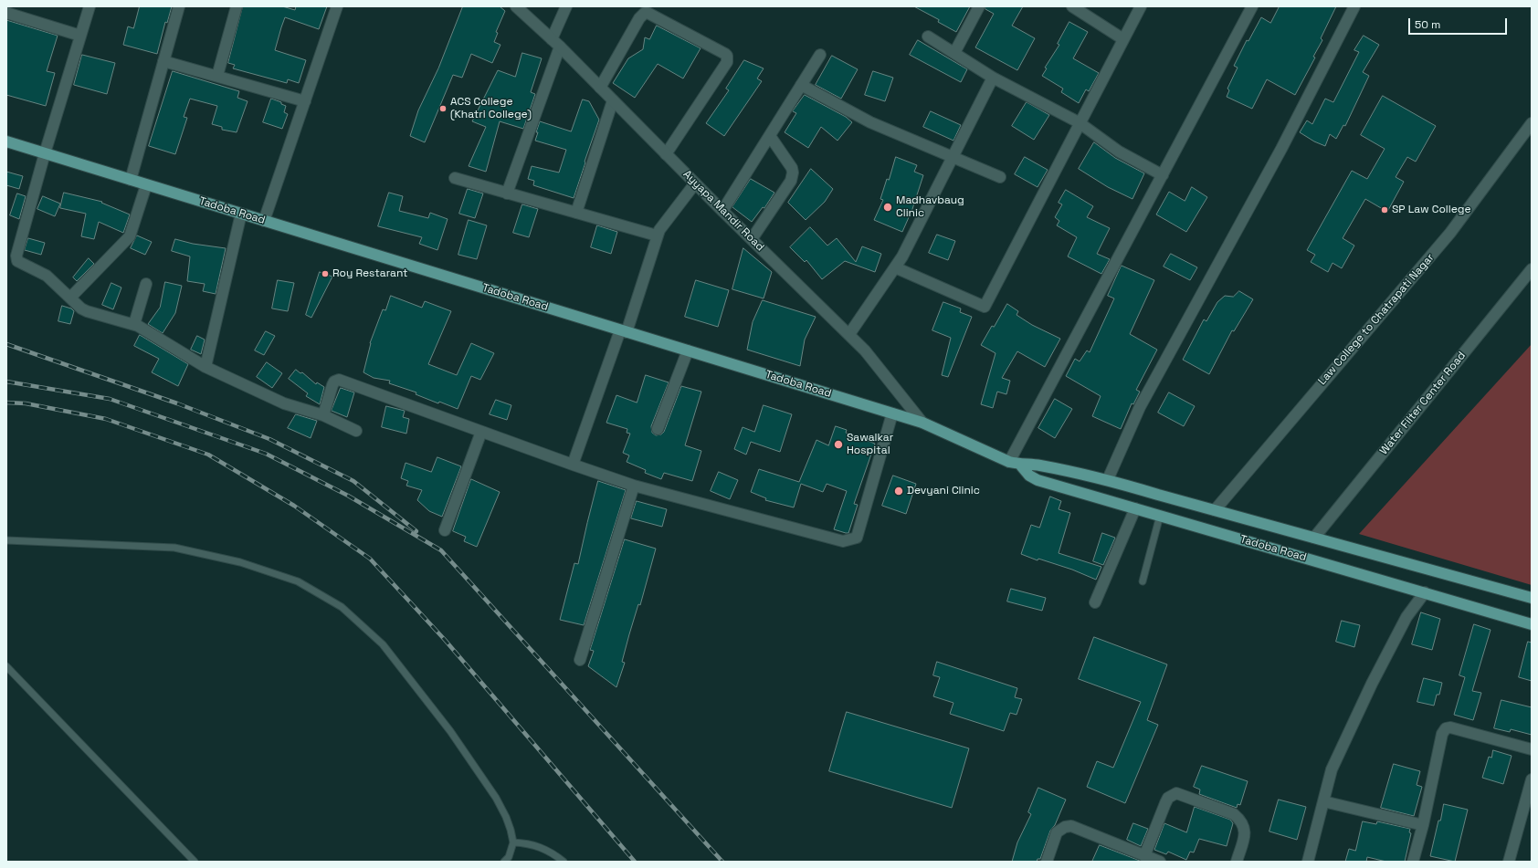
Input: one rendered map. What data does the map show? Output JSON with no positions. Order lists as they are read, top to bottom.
{
  "streets": {
    "main road": ["Tadoba Road"],
    "street": ["Ayyapa Mandir Road", "Law College to Chatrapati Nagar", "Water Filter Center Road"]
  },
  "crossings": [
    ["Tadoba Road", "Ayyapa Mandir Road"],
    ["Tadoba Road", "Law College to Chatrapati Nagar"],
    ["Tadoba Road", "Water Filter Center Road"]
  ],
  "places": [
    "ACS College (Khatri College)",
    "Madhavbaug Clinic",
    "SP Law College",
    "Roy Restarant",
    "Sawalkar Hospital",
    "Devyani Clinic"
  ],
  "scale_bar": "50 m"
}
